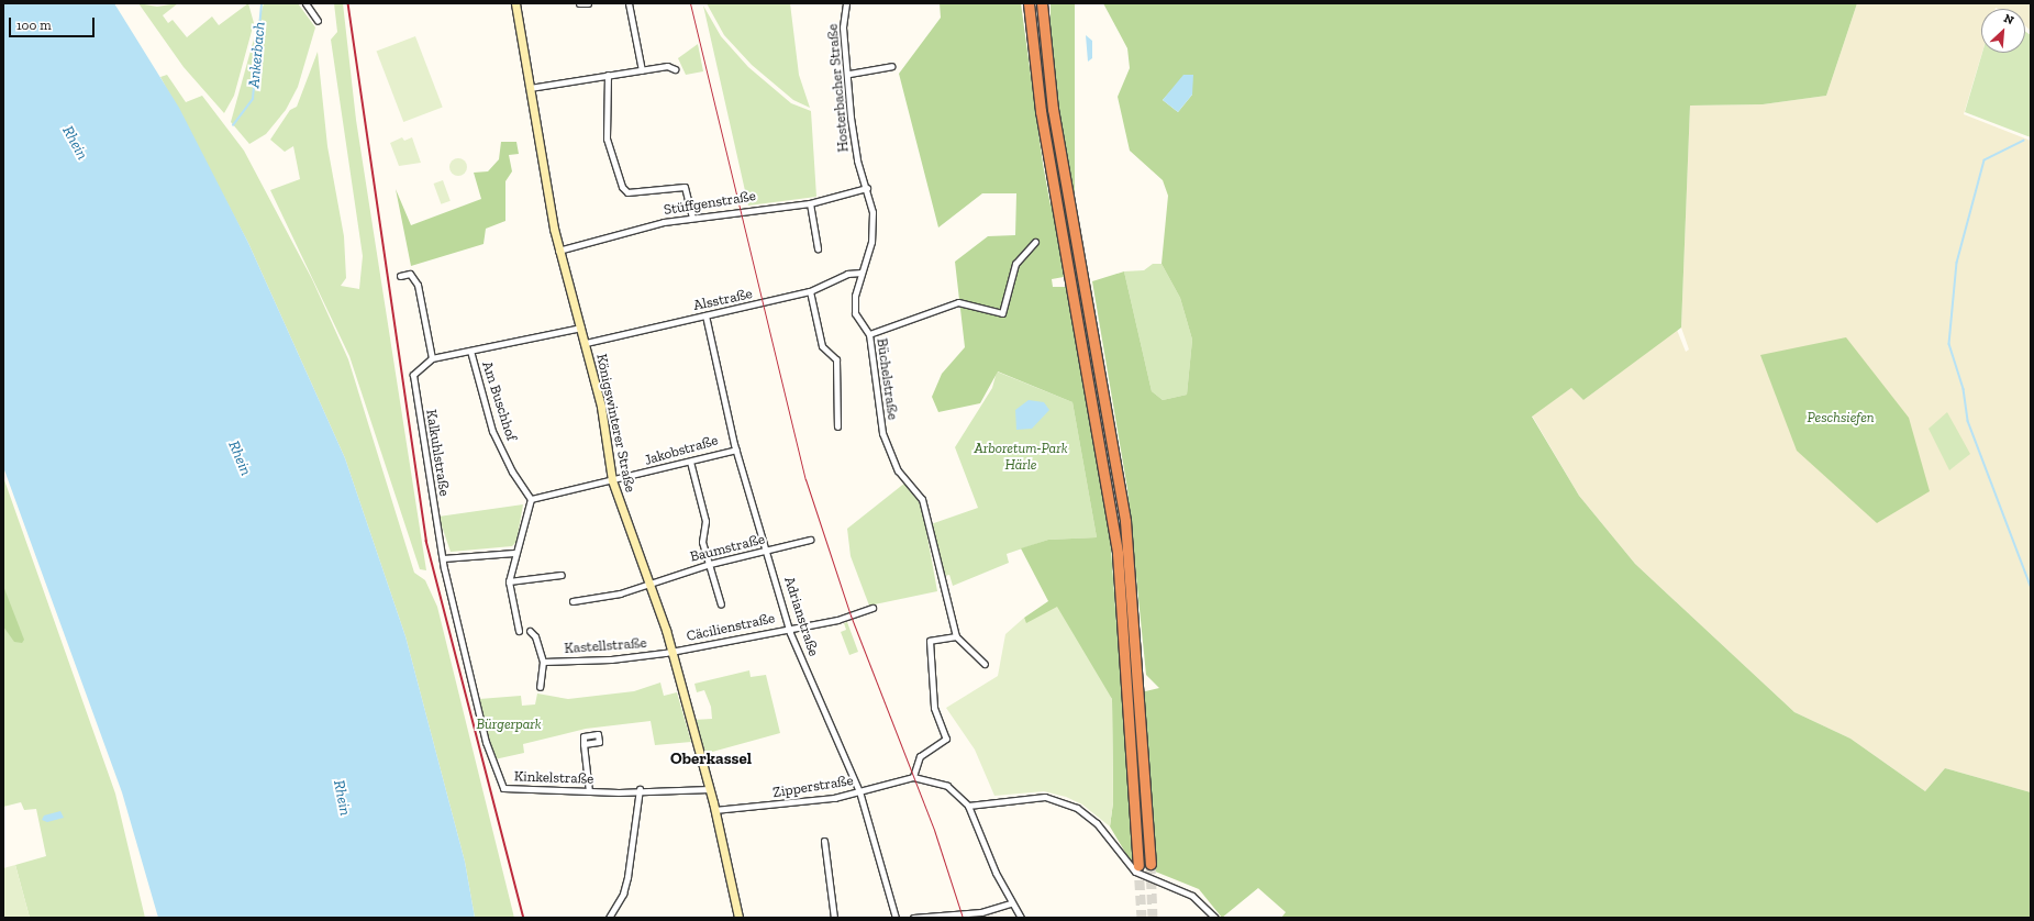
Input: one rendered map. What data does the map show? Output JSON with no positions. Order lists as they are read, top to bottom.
{
  "streets": {
    "main road": ["Königswinterer Straße"],
    "street": [
      "Hosterbacher Straße",
      "Stüffgenstraße",
      "Alsstraße",
      "Büchelstraße",
      "Am Buschhof",
      "Jakobstraße",
      "Kalkuhlstraße",
      "Baumstraße",
      "Adrianstraße",
      "Cäcilienstraße",
      "Kastellstraße",
      "Kinkelstraße",
      "Zipperstraße"
    ]
  },
  "crossings": [
    ["Hosterbacher Straße", "Stüffgenstraße"],
    ["Hosterbacher Straße", "Alsstraße"],
    ["Hosterbacher Straße", "Büchelstraße"],
    ["Stüffgenstraße", "Königswinterer Straße"],
    ["Alsstraße", "Büchelstraße"],
    ["Alsstraße", "Königswinterer Straße"],
    ["Alsstraße", "Adrianstraße"],
    ["Am Buschhof", "Jakobstraße"],
    ["Am Buschhof", "Kalkuhlstraße"],
    ["Königswinterer Straße", "Jakobstraße"],
    ["Königswinterer Straße", "Kalkuhlstraße"],
    ["Königswinterer Straße", "Baumstraße"],
    ["Königswinterer Straße", "Cäcilienstraße"],
    ["Königswinterer Straße", "Kastellstraße"],
    ["Königswinterer Straße", "Kinkelstraße"],
    ["Königswinterer Straße", "Zipperstraße"],
    ["Jakobstraße", "Adrianstraße"],
    ["Kalkuhlstraße", "Kinkelstraße"],
    ["Baumstraße", "Adrianstraße"],
    ["Adrianstraße", "Cäcilienstraße"],
    ["Adrianstraße", "Zipperstraße"],
    ["Cäcilienstraße", "Kastellstraße"]
  ],
  "districts": ["Oberkassel"],
  "water": ["Ankerbach", "Rhein"],
  "parks": ["Peschsiefen", "Arboretum-Park Härle", "Bürgerpark"],
  "scale_bar": "100 m",
  "north": "top right"
}
